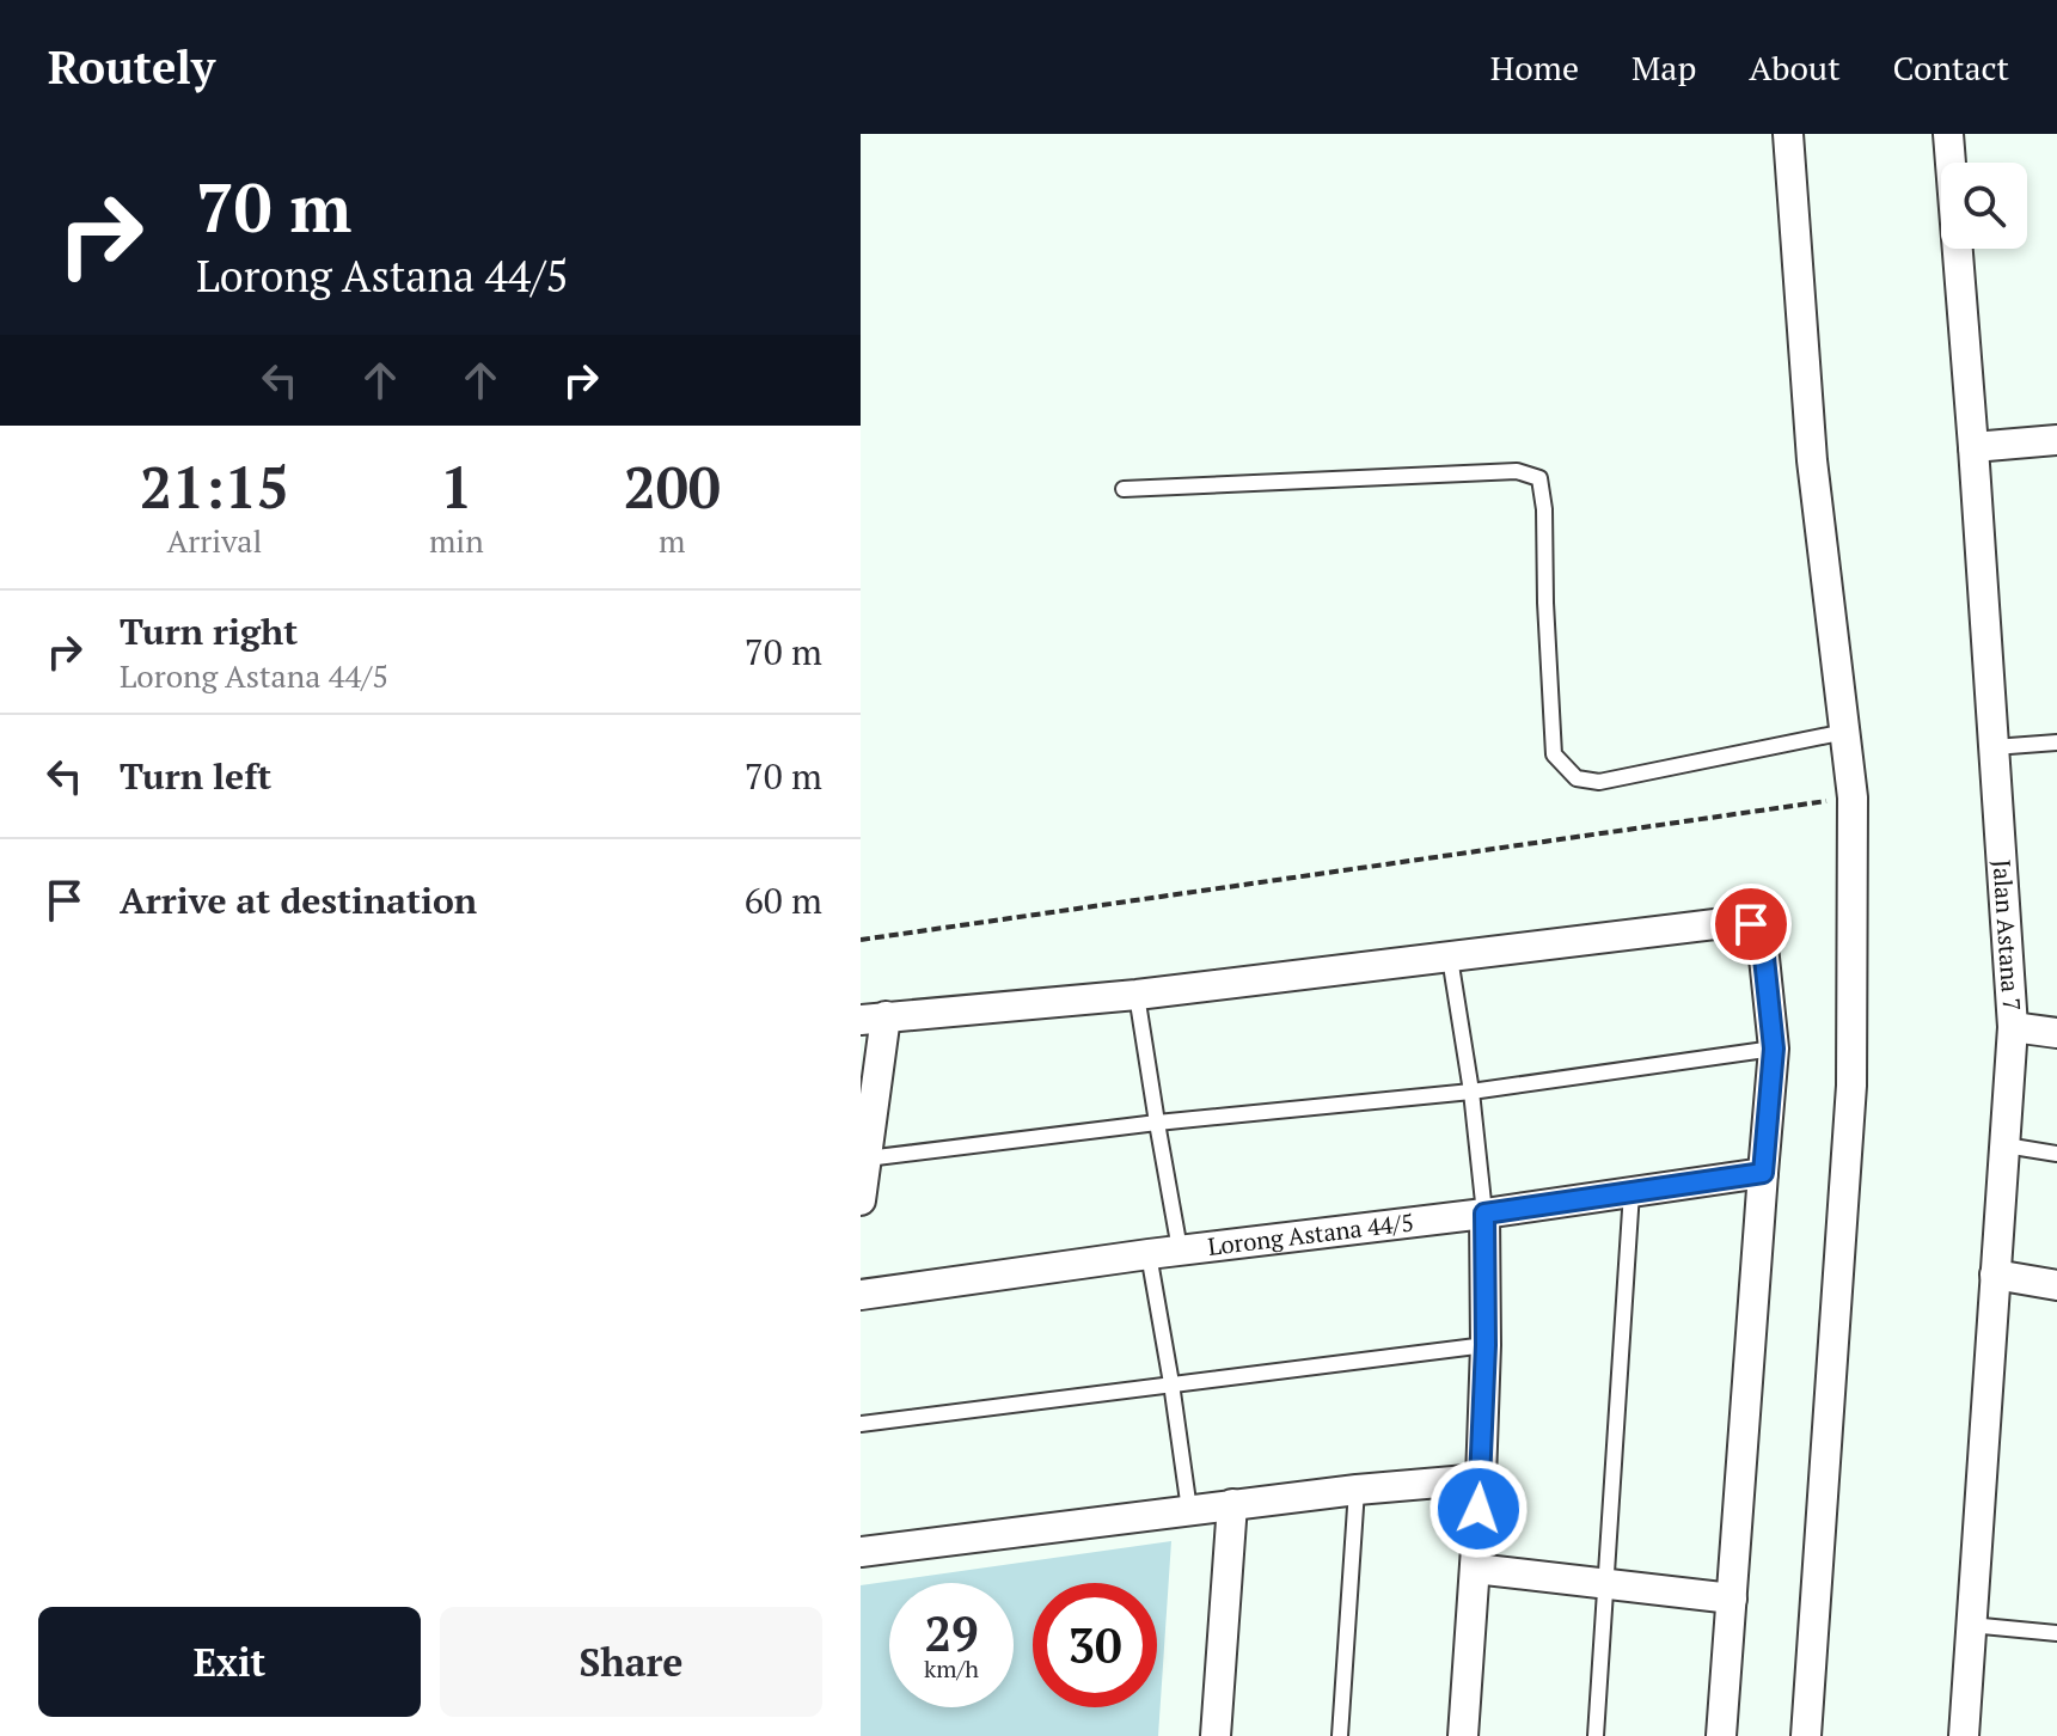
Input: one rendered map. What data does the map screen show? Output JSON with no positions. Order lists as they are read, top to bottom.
{
  "streets": {
    "street": ["Jalan Astana 7", "Lorong Astana 44/5"]
  },
  "page": {
    "header": "Routely",
    "nav": [
      "Home",
      "Map",
      "About",
      "Contact"
    ],
    "turn": ["70 m", "Lorong Astana 44/5"],
    "eta": [
      "21:15",
      "Arrival",
      "1",
      "min",
      "200",
      "m"
    ],
    "list": [
      {
        "name": "Turn right",
        "note": "Lorong Astana 44/5",
        "value": "70 m"
      },
      {
        "name": "Turn left",
        "value": "70 m"
      },
      {
        "name": "Arrive at destination",
        "value": "60 m"
      }
    ],
    "speed": "29 km/h",
    "limit": "30",
    "buttons": ["Exit", "Share"]
  }
}
